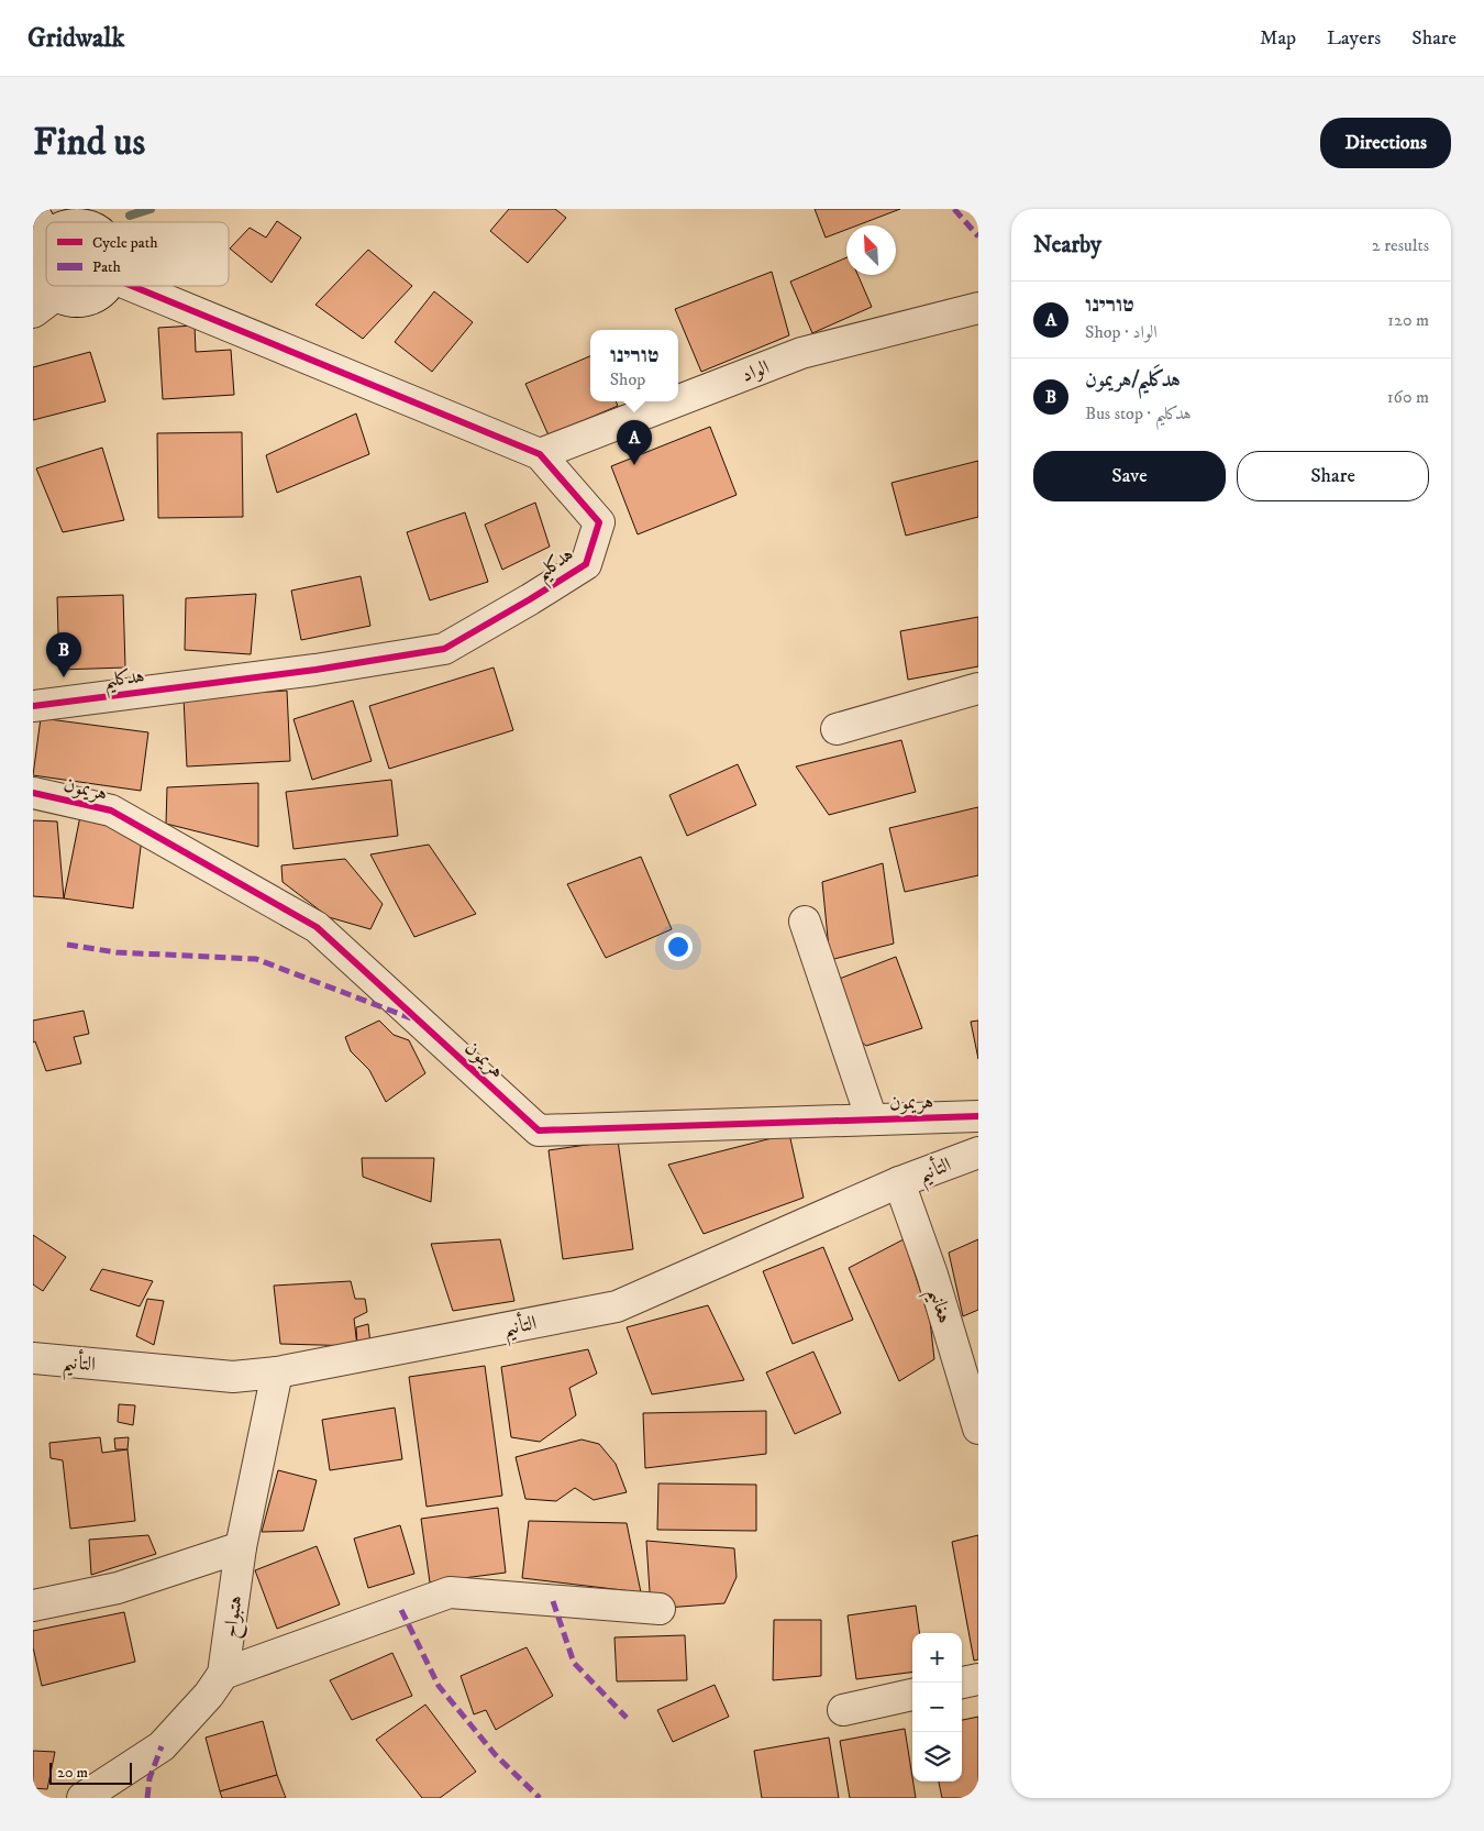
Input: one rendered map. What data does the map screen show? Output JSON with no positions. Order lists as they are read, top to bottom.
{
  "streets": {
    "street": [
      "الواد",
      "هدكليم",
      "هريمون",
      "التأنيم",
      "هغانيم",
      "هتبواح"
    ]
  },
  "crossings": [
    ["الواد", "هدكليم"],
    ["التأنيم", "هغانيم"],
    ["التأنيم", "هتبواح"]
  ],
  "legend": ["Cycle path", "Path"],
  "scale_bar": "20 m",
  "north": "top left",
  "page": {
    "header": "Gridwalk",
    "nav": ["Map", "Layers", "Share"],
    "buttons": [
      "Directions",
      ["Save", "Share"]
    ],
    "title": "Find us",
    "heading": ["Nearby", "2 results"],
    "list": [
      {
        "mark": "A",
        "name": "טורינו",
        "note": "Shop · الواد",
        "value": "120 m"
      },
      {
        "mark": "B",
        "name": "هدكَليم/هريمون",
        "note": "Bus stop · هدكليم",
        "value": "160 m"
      }
    ],
    "popup": ["טורינו", "Shop"],
    "pins": ["A", "B"],
    "map_buttons": ["+", "−"],
    "scale": "20 m"
  }
}
